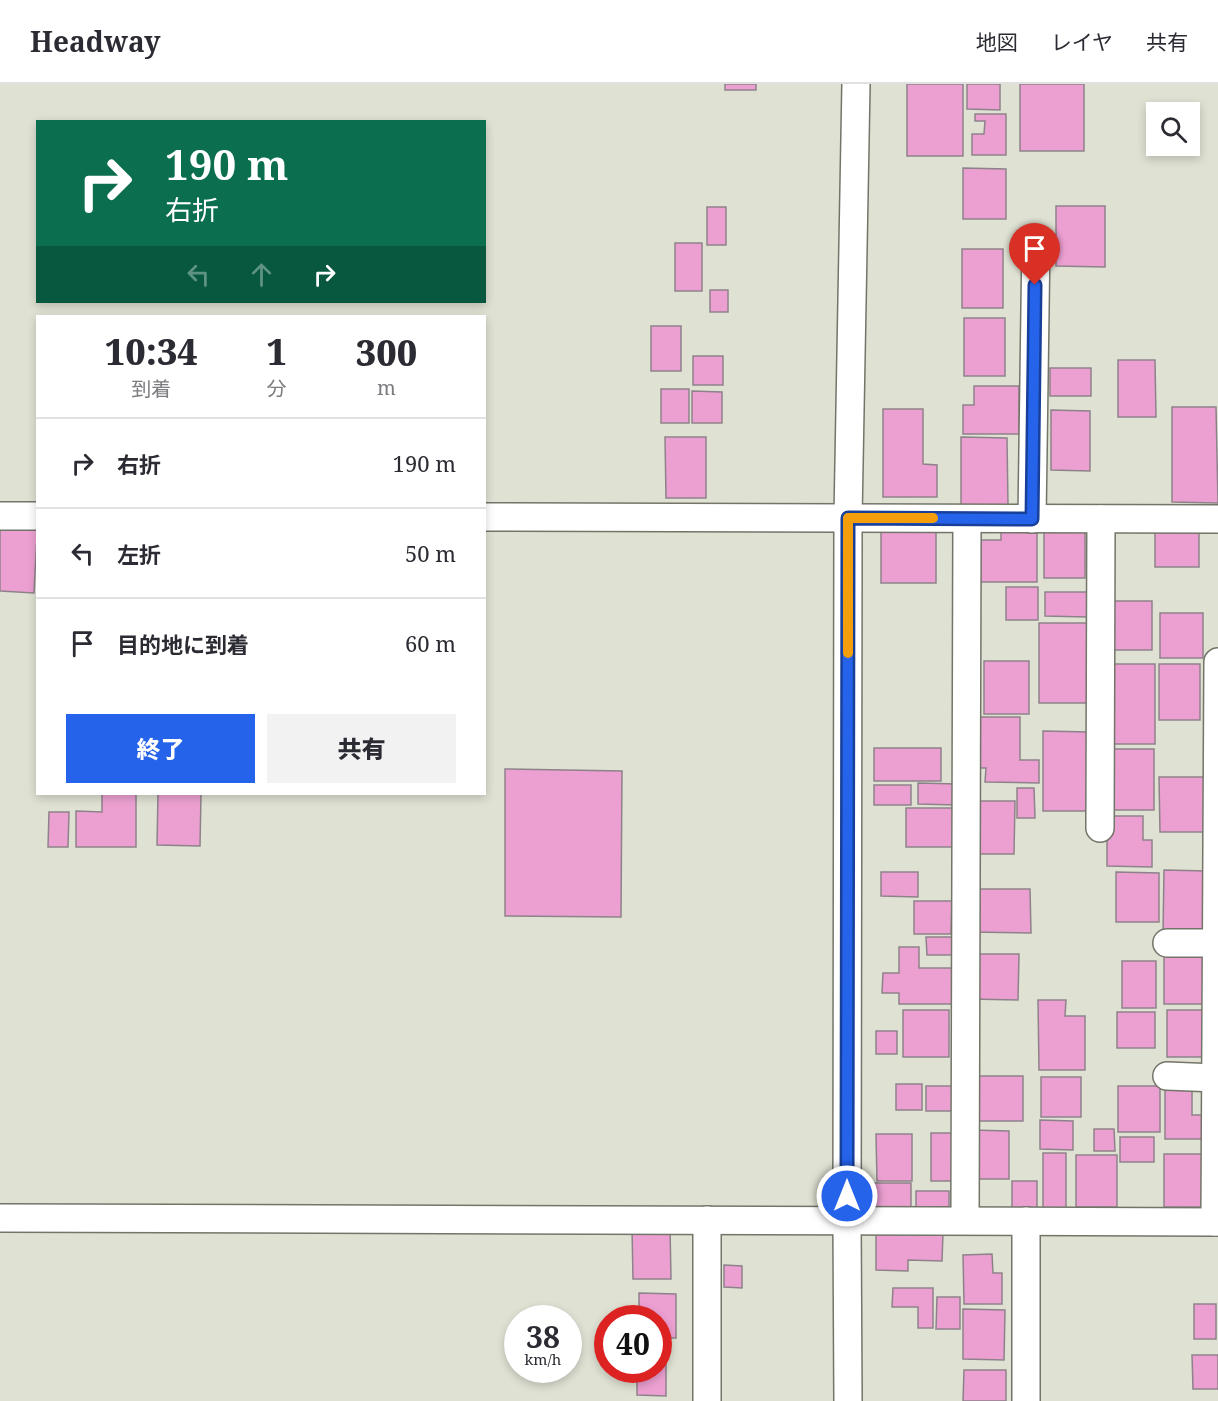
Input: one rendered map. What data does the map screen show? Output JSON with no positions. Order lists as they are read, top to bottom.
{
  "page": {
    "header": "Headway",
    "nav": ["地図", "レイヤ", "共有"],
    "turn": ["190 m", "右折"],
    "eta": [
      "10:34",
      "到着",
      "1",
      "分",
      "300",
      "m"
    ],
    "list": [
      {
        "name": "右折",
        "value": "190 m"
      },
      {
        "name": "左折",
        "value": "50 m"
      },
      {
        "name": "目的地に到着",
        "value": "60 m"
      }
    ],
    "buttons": ["終了", "共有"],
    "speed": "38 km/h",
    "limit": "40"
  }
}
